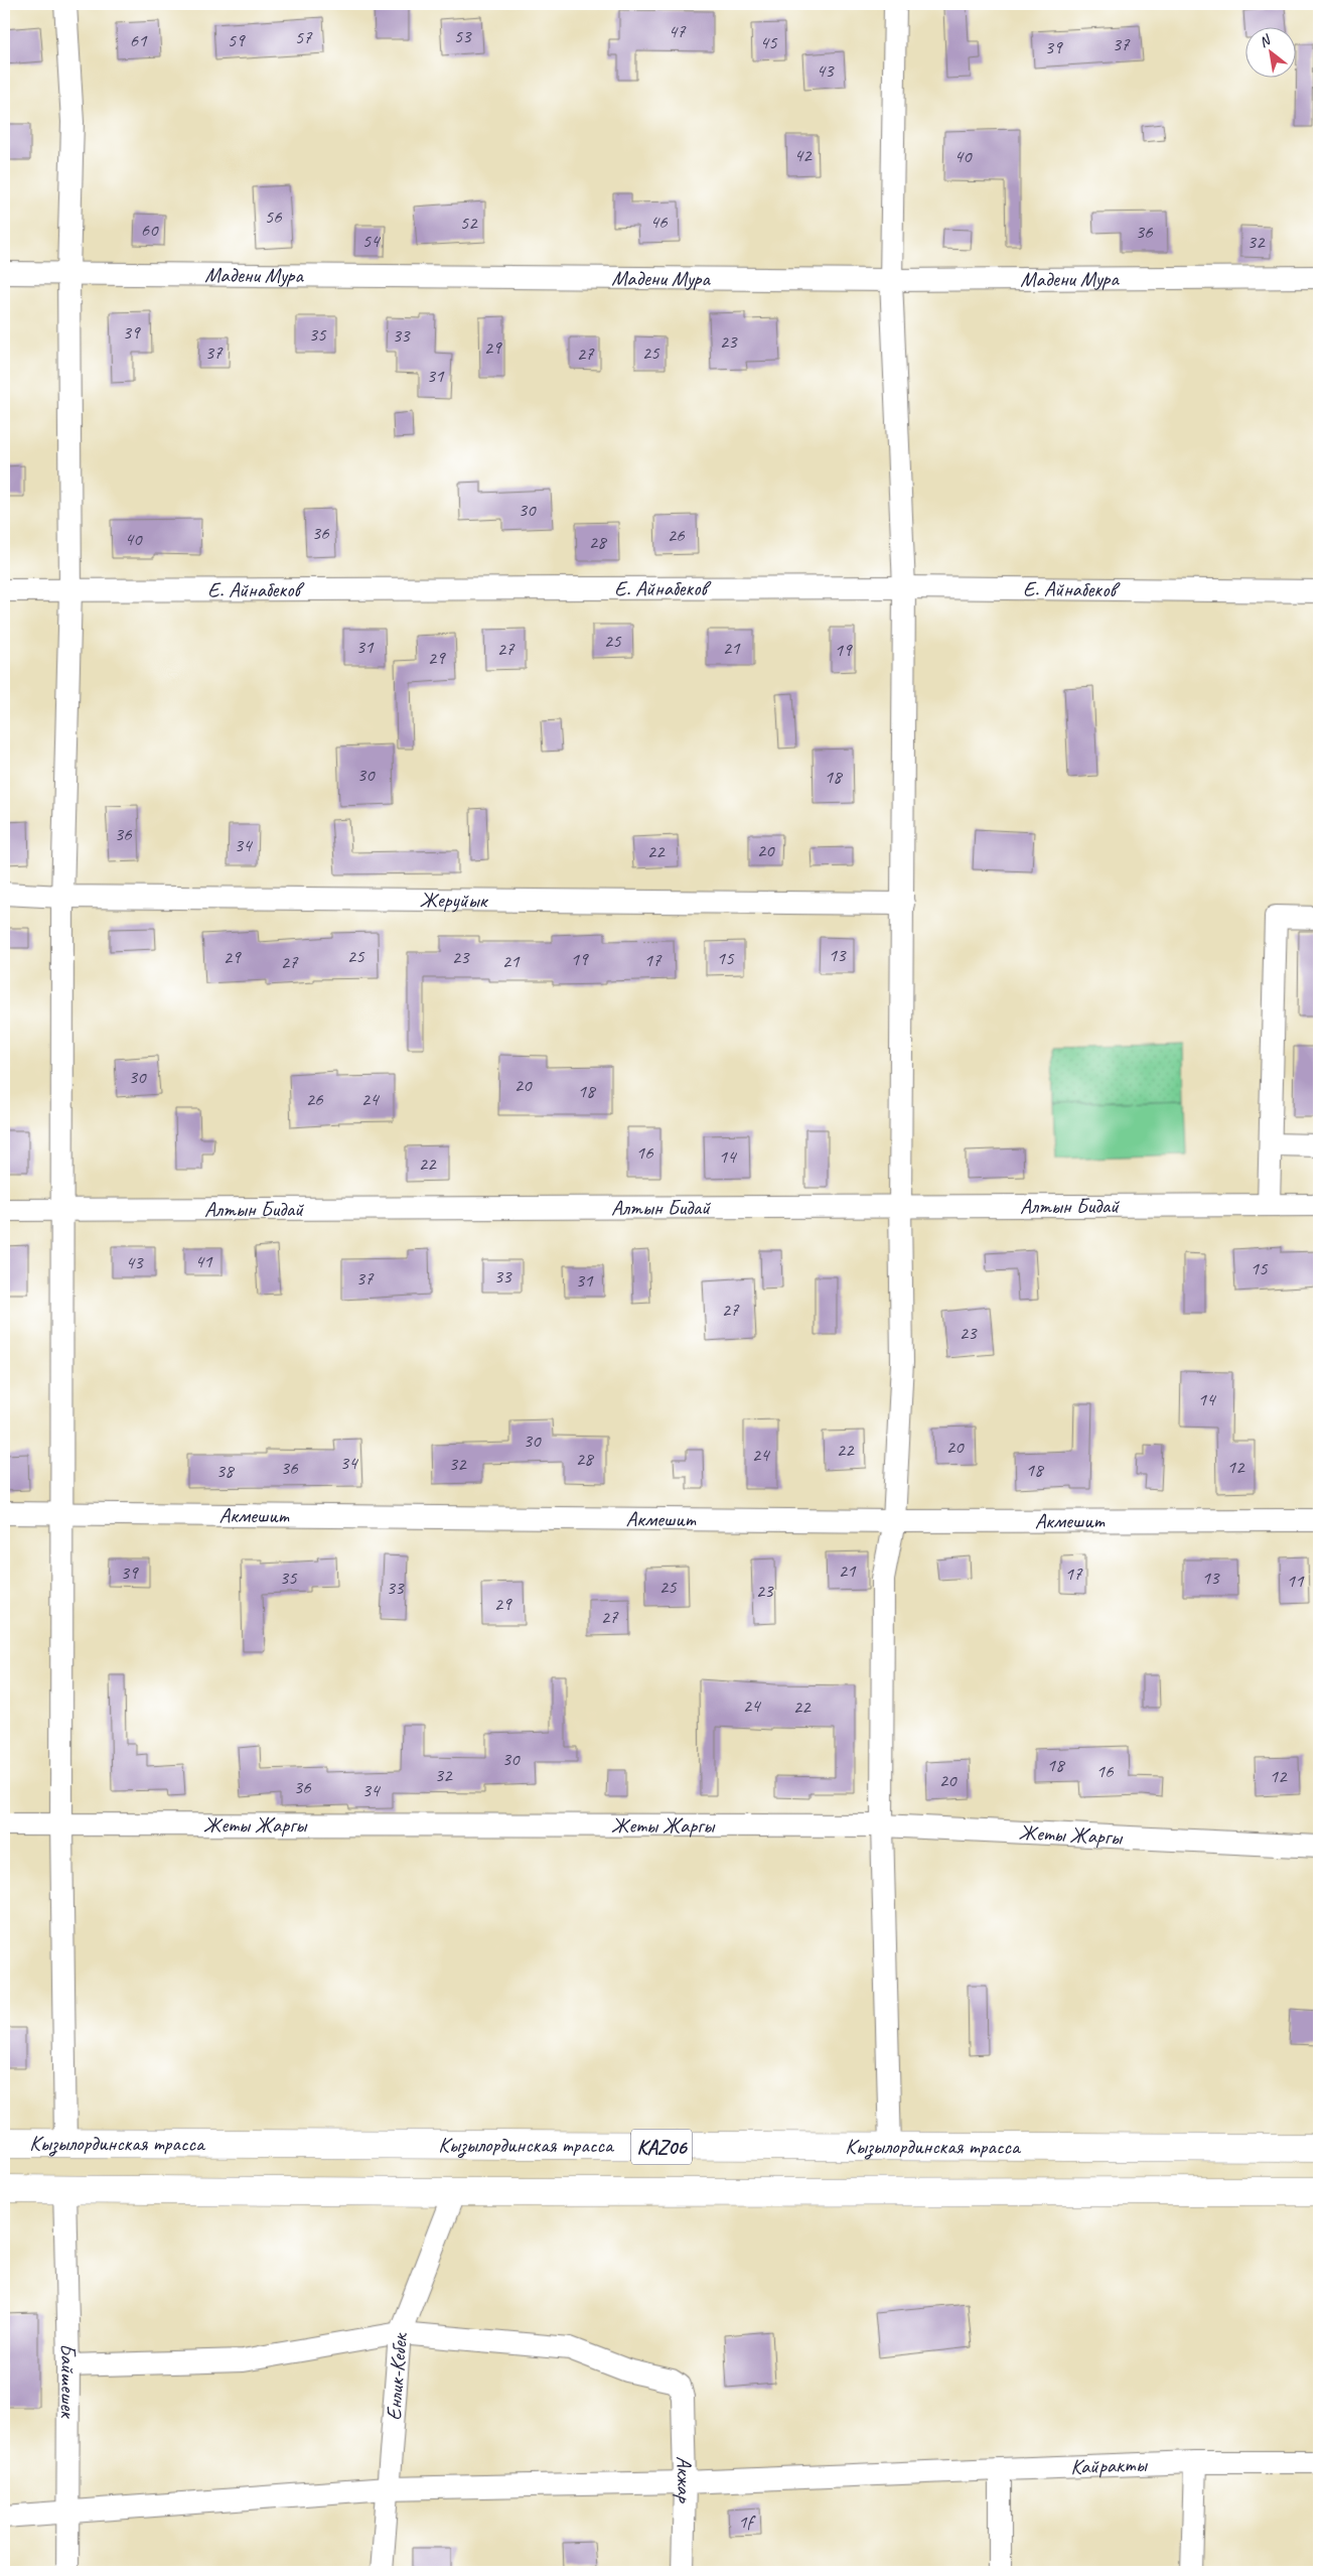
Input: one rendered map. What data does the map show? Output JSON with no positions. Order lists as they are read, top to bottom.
{
  "streets": {
    "highway": ["Кызылординская трасса", "KАZ06"],
    "street": [
      "Мадени Мура",
      "Е. Айнабеков",
      "Жеруйык",
      "Алтын Бидай",
      "Акмешит",
      "Жеты Жаргы",
      "Енлик-Кебек",
      "Байшешек",
      "Кайракты",
      "Акжар"
    ]
  },
  "crossings": [
    ["Кызылординская трасса", "Енлик-Кебек"],
    ["Кызылординская трасса", "Байшешек"],
    ["Енлик-Кебек", "Кайракты"],
    ["Енлик-Кебек", "Акжар"],
    ["Байшешек", "Кайракты"],
    ["Кайракты", "Акжар"]
  ],
  "house_numbers": [
    "47",
    "53",
    "57",
    "61",
    "59",
    "45",
    "37",
    "39",
    "43",
    "42",
    "40",
    "56",
    "46",
    "52",
    "60",
    "36",
    "54",
    "32",
    "39",
    "35",
    "33",
    "23",
    "29",
    "37",
    "25",
    "27",
    "31",
    "30",
    "36",
    "26",
    "40",
    "28",
    "25",
    "31",
    "21",
    "27",
    "19",
    "29",
    "30",
    "18",
    "36",
    "34",
    "20",
    "22",
    "13",
    "25",
    "29",
    "23",
    "15",
    "19",
    "17",
    "21",
    "27",
    "30",
    "20",
    "18",
    "26",
    "24",
    "16",
    "14",
    "22",
    "41",
    "43",
    "15",
    "33",
    "37",
    "31",
    "27",
    "23",
    "14",
    "30",
    "20",
    "22",
    "24",
    "28",
    "34",
    "32",
    "12",
    "36",
    "18",
    "38",
    "21",
    "39",
    "17",
    "35",
    "13",
    "11",
    "25",
    "33",
    "23",
    "29",
    "27",
    "24",
    "22",
    "30",
    "18",
    "16",
    "32",
    "12",
    "20",
    "36",
    "34",
    "1f"
  ],
  "north": "top left"
}
